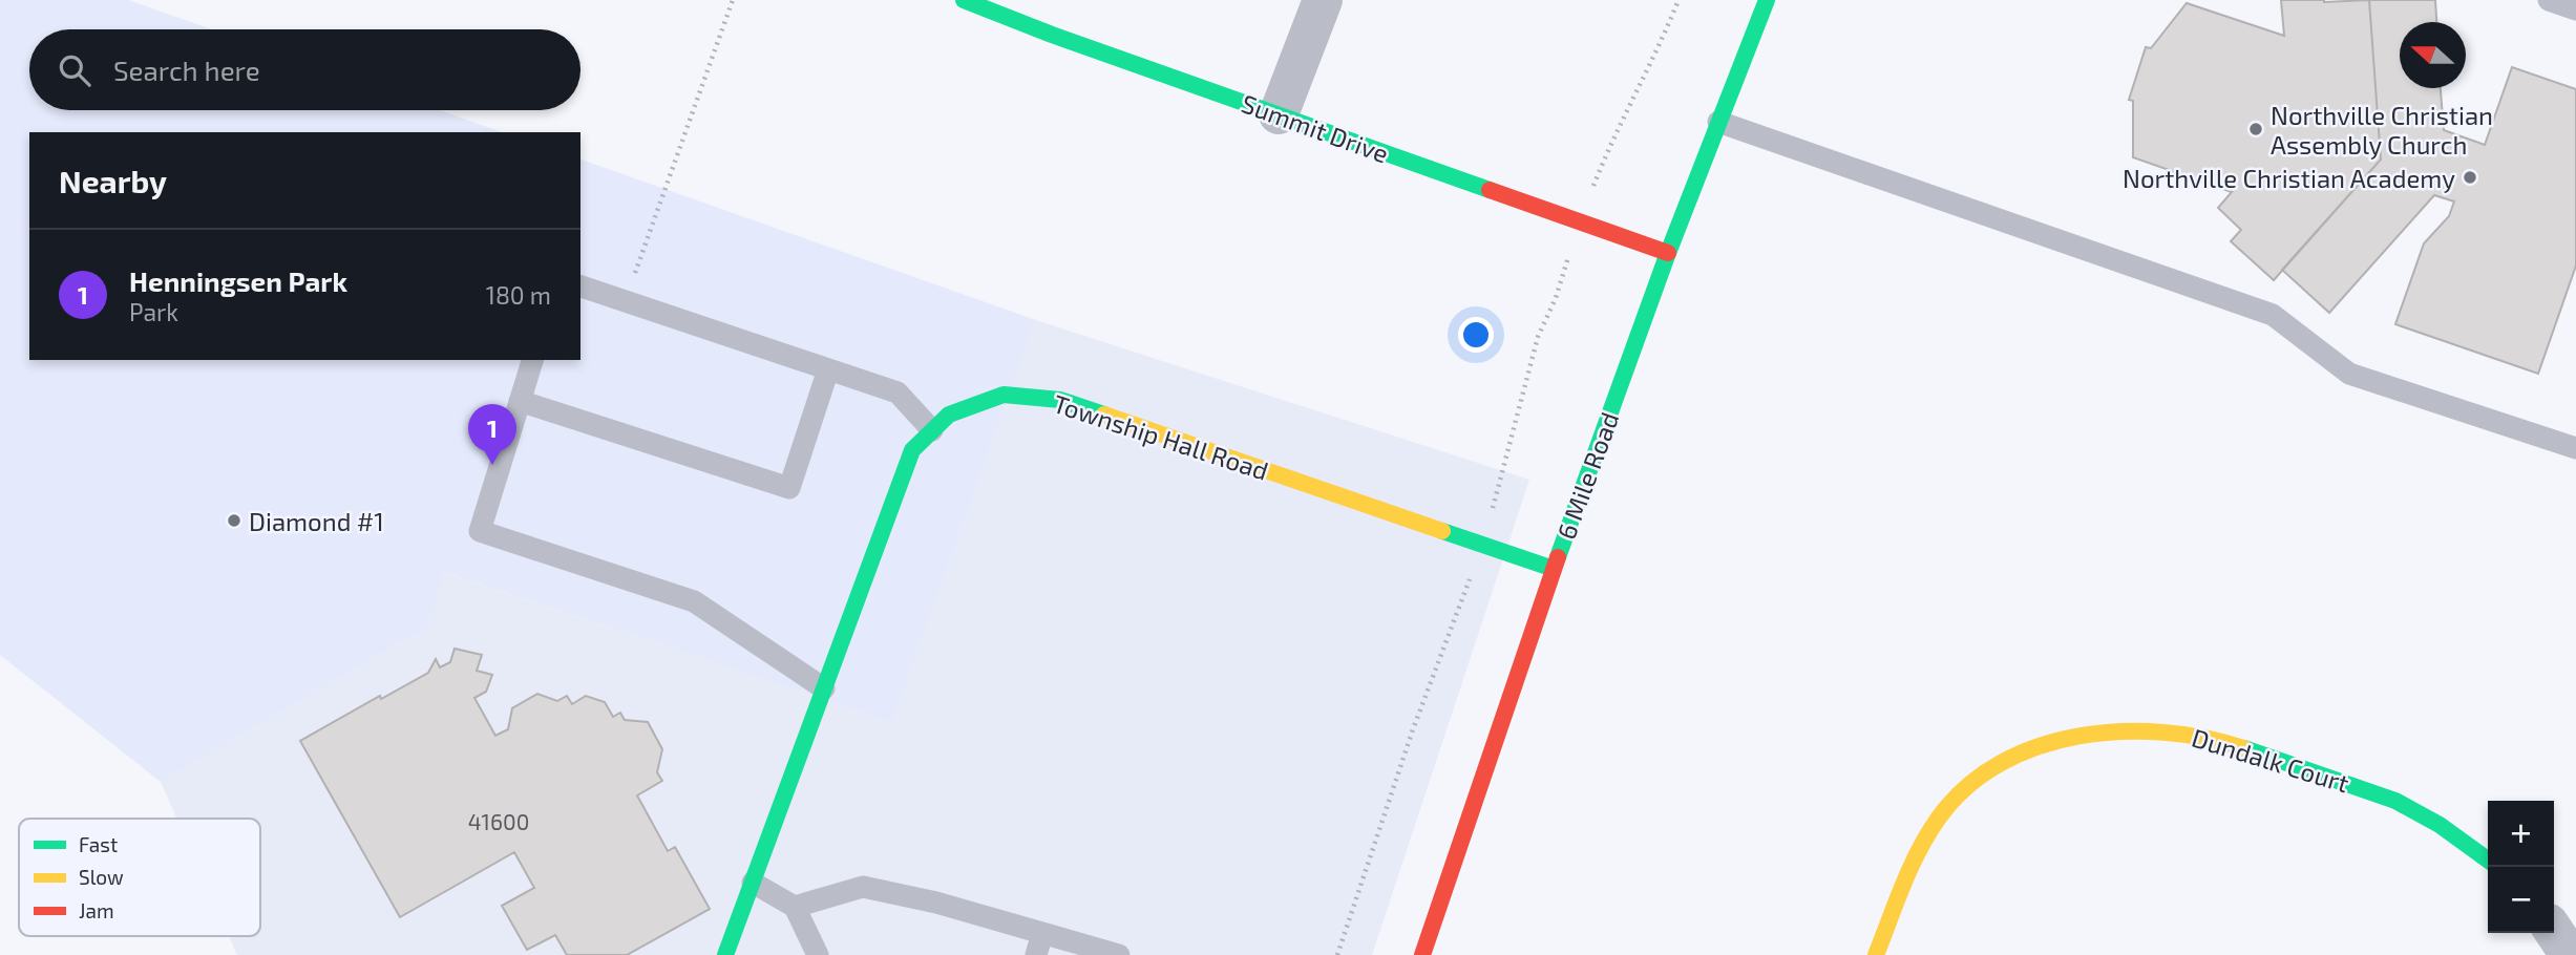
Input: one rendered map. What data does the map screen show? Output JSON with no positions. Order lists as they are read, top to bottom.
{
  "streets": {
    "street": [
      "Summit Drive",
      "Township Hall Road",
      "6 Mile Road",
      "Dundalk Court"
    ]
  },
  "crossings": [
    ["Summit Drive", "6 Mile Road"],
    ["Township Hall Road", "6 Mile Road"]
  ],
  "places": ["Northville Christian Assembly Church", "Northville Christian Academy", "Diamond #1"],
  "house_numbers": ["41600"],
  "legend": ["Fast", "Slow", "Jam"],
  "north": "left",
  "page": {
    "search": "Search here",
    "heading": "Nearby",
    "list": [
      {
        "mark": "1",
        "name": "Henningsen Park",
        "note": "Park",
        "value": "180 m"
      }
    ],
    "pins": "1",
    "map_buttons": ["+", "−"]
  }
}
